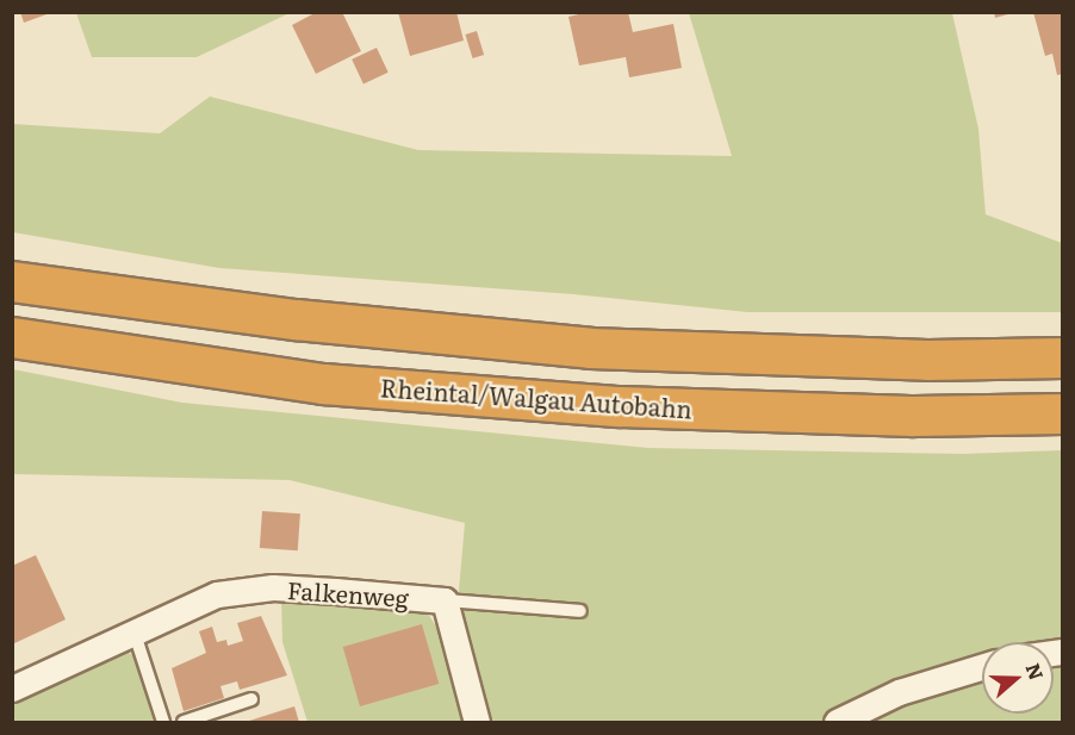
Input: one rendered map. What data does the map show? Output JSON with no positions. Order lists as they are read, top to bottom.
{
  "streets": {
    "highway": ["Rheintal/Walgau Autobahn"],
    "street": ["Falkenweg"]
  },
  "north": "right"
}
